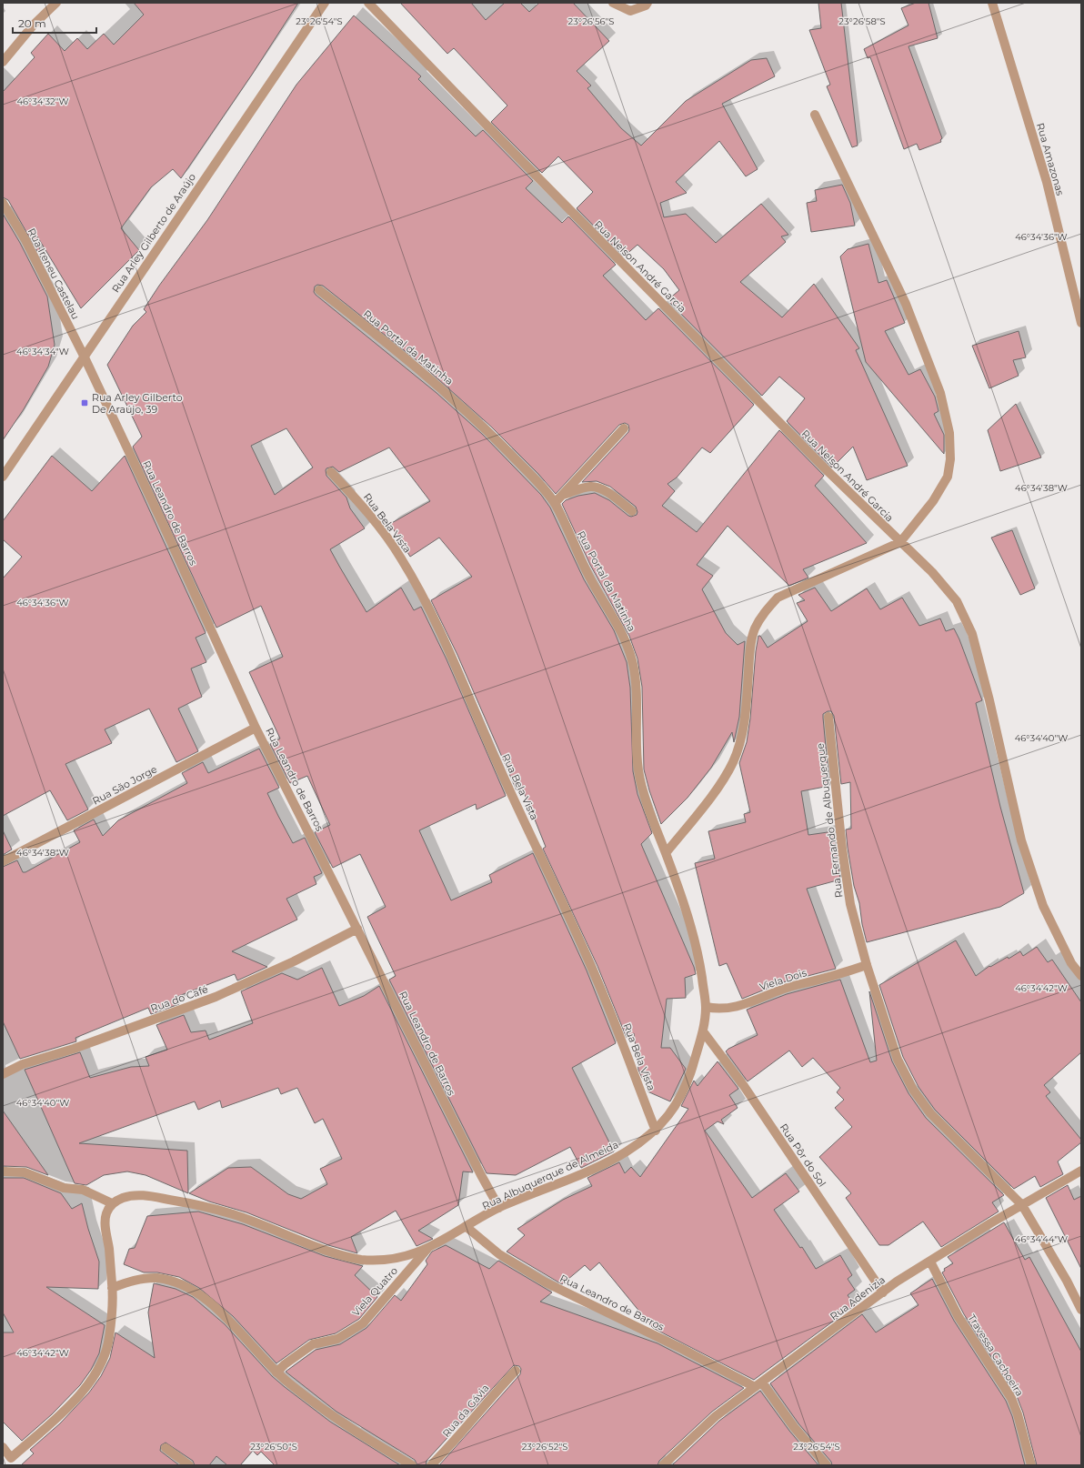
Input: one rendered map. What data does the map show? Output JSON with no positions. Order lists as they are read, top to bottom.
{
  "streets": {
    "street": [
      "Rua Amazonas",
      "Rua Arley Gilberto de Araújo",
      "Rua Nelson André Garcia",
      "Rua Ireneu Castelau",
      "Rua Portal da Matinha",
      "Rua Leandro de Barros",
      "Rua Bela Vista",
      "Rua São Jorge",
      "Rua Fernando de Albuquerque",
      "Viela Dois",
      "Rua do Café",
      "Rua Pôr do Sol",
      "Rua Albuquerque de Almeida",
      "Viela Quatro",
      "Rua Adenizia",
      "Travessa Cachoeira",
      "Rua da Gávia"
    ]
  },
  "crossings": [
    ["Rua Arley Gilberto de Araújo", "Rua Ireneu Castelau"],
    ["Rua Arley Gilberto de Araújo", "Rua Leandro de Barros"],
    ["Rua Ireneu Castelau", "Rua Leandro de Barros"],
    ["Rua Portal da Matinha", "Rua Albuquerque de Almeida"],
    ["Rua Leandro de Barros", "Rua São Jorge"],
    ["Rua Leandro de Barros", "Rua do Café"],
    ["Rua Leandro de Barros", "Rua Albuquerque de Almeida"],
    ["Rua Leandro de Barros", "Rua Adenizia"],
    ["Rua Bela Vista", "Rua Albuquerque de Almeida"],
    ["Rua Fernando de Albuquerque", "Viela Dois"],
    ["Rua Fernando de Albuquerque", "Rua Adenizia"],
    ["Viela Dois", "Rua Albuquerque de Almeida"],
    ["Rua Pôr do Sol", "Rua Albuquerque de Almeida"],
    ["Rua Pôr do Sol", "Rua Adenizia"],
    ["Rua Albuquerque de Almeida", "Viela Quatro"],
    ["Rua Adenizia", "Travessa Cachoeira"]
  ],
  "places": {
    "transit": ["Rua Arley Gilberto De Araújo, 39"]
  },
  "scale_bar": "20 m",
  "coordinates": [
    "23°26'54\"S",
    "23°26'56\"S",
    "23°26'58\"S",
    "46°34'32\"W",
    "46°34'36\"W",
    "46°34'34\"W",
    "46°34'38\"W",
    "46°34'40\"W",
    "46°34'42\"W",
    "46°34'44\"W",
    "23°26'50\"S",
    "23°26'52\"S"
  ]
}
